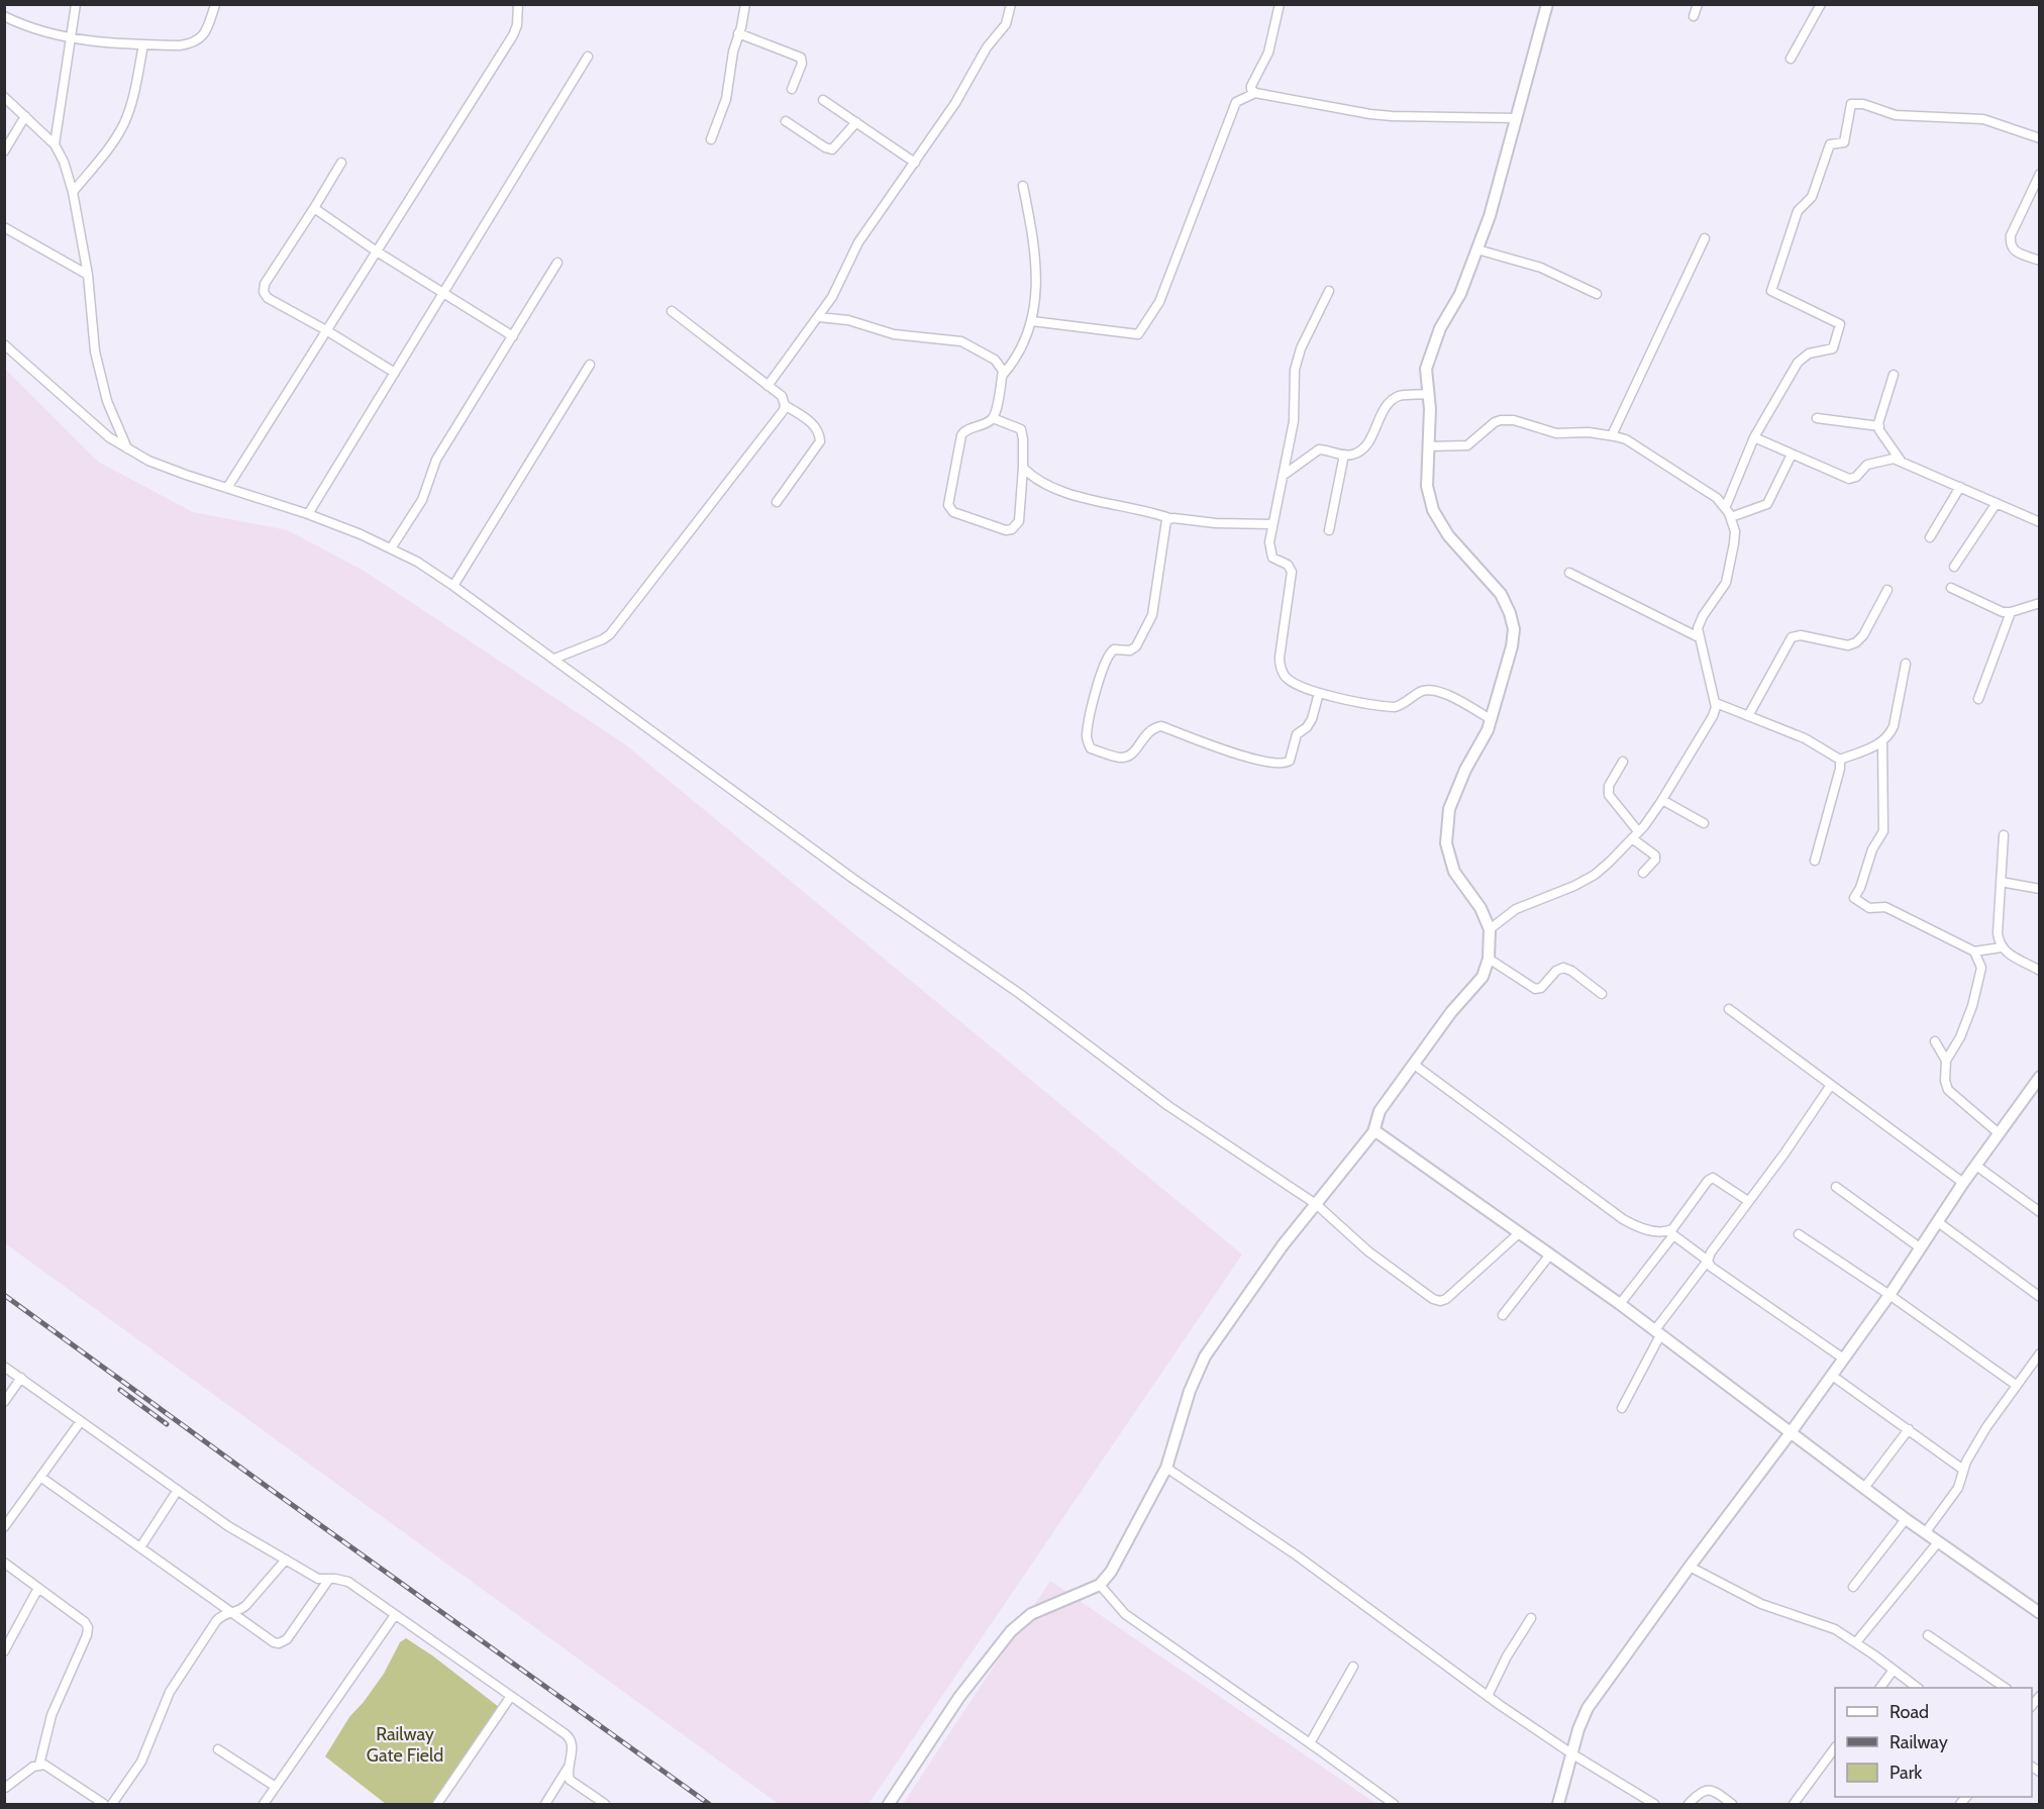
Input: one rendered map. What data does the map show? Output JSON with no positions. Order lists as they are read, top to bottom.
{
  "parks": ["Railway Gate Field"],
  "legend": ["Road", "Railway", "Park"]
}
